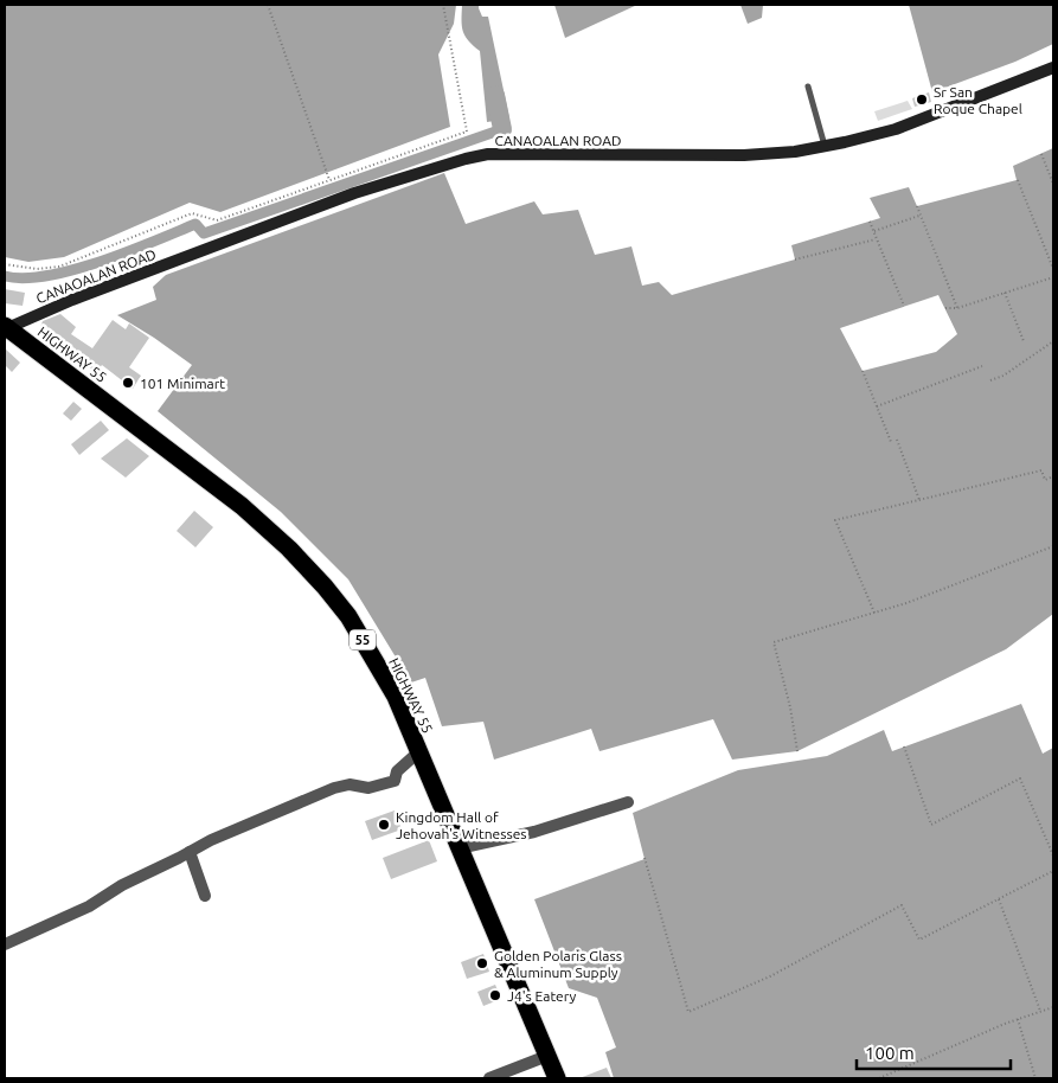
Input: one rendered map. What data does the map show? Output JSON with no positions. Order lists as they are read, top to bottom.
{
  "streets": {
    "highway": ["HIGHWAY 55", "55"],
    "street": ["CANAOALAN ROAD"]
  },
  "crossings": [
    ["CANAOALAN ROAD", "HIGHWAY 55"]
  ],
  "places": [
    "Sr San Roque Chapel",
    "101 Minimart",
    "Kingdom Hall of Jehovah's Witnesses",
    "Golden Polaris Glass & Aluminum Supply",
    "J4's Eatery"
  ],
  "scale_bar": "100 m"
}
